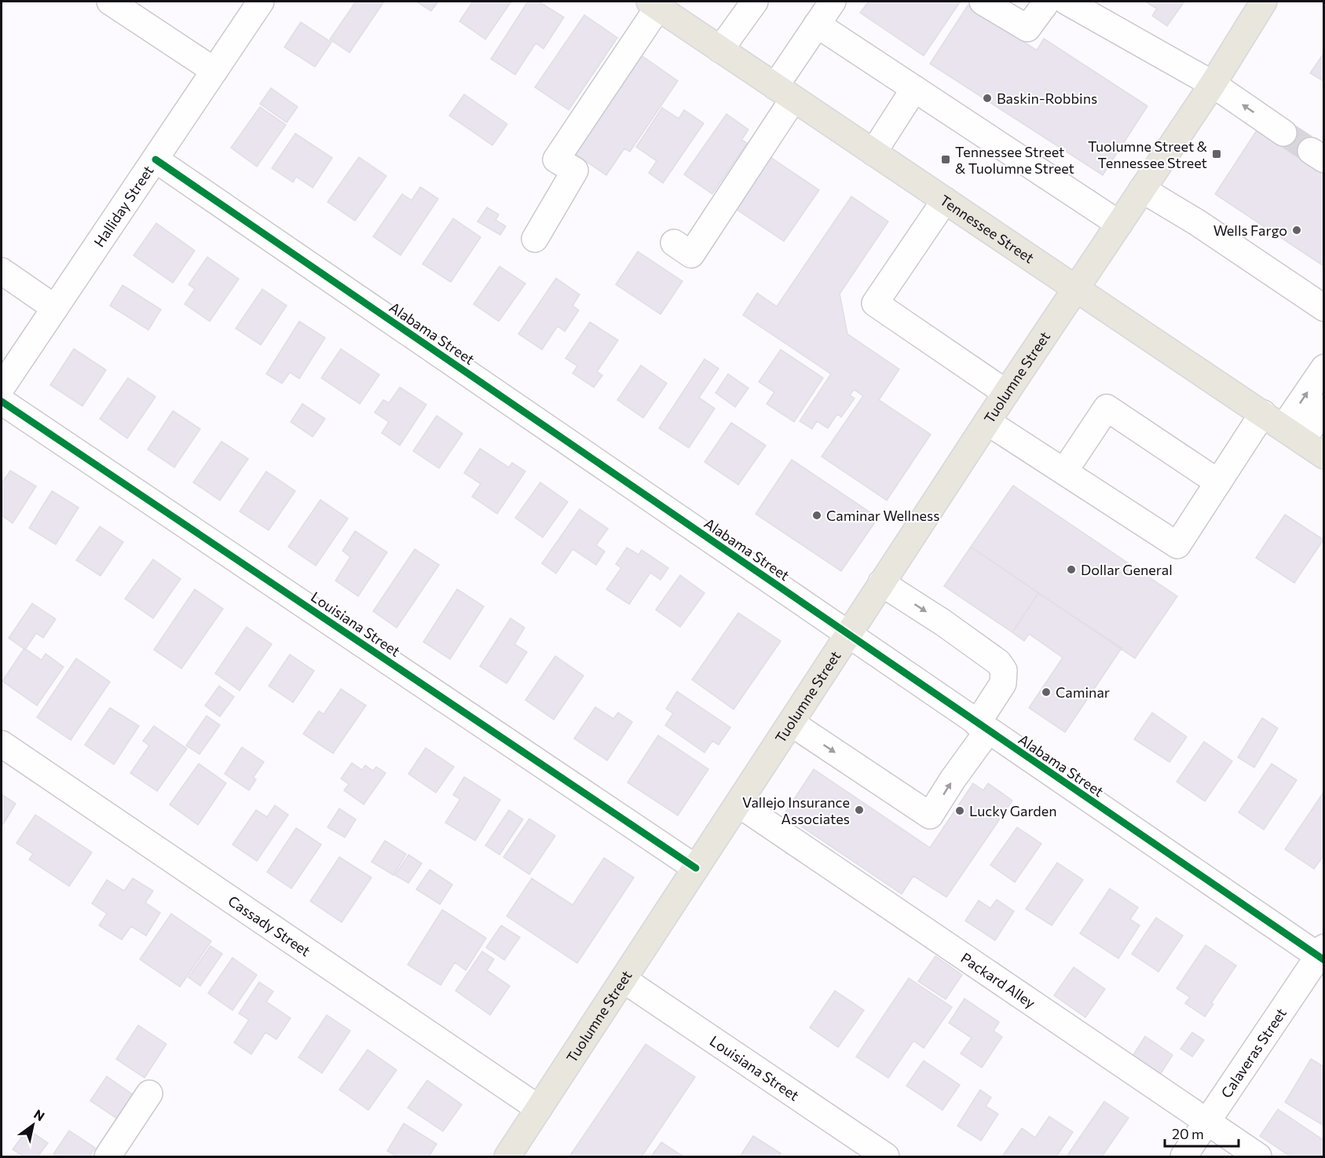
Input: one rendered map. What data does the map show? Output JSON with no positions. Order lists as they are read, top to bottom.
{
  "streets": {
    "main road": ["Tennessee Street", "Tuolumne Street"],
    "street": [
      "Halliday Street",
      "Alabama Street",
      "Louisiana Street",
      "Cassady Street",
      "Packard Alley",
      "Calaveras Street"
    ]
  },
  "crossings": [
    ["Halliday Street", "Alabama Street"],
    ["Tennessee Street", "Tuolumne Street"],
    ["Alabama Street", "Tuolumne Street"],
    ["Alabama Street", "Calaveras Street"],
    ["Tuolumne Street", "Louisiana Street"],
    ["Tuolumne Street", "Cassady Street"],
    ["Tuolumne Street", "Packard Alley"],
    ["Packard Alley", "Calaveras Street"]
  ],
  "places": {
    "other": [
      "Baskin-Robbins",
      "Wells Fargo",
      "Caminar Wellness",
      "Dollar General",
      "Caminar",
      "Vallejo Insurance Associates",
      "Lucky Garden"
    ],
    "transit": ["Tuolumne Street & Tennessee Street", "Tennessee Street & Tuolumne Street"]
  },
  "scale_bar": "20 m",
  "north": "top right"
}
